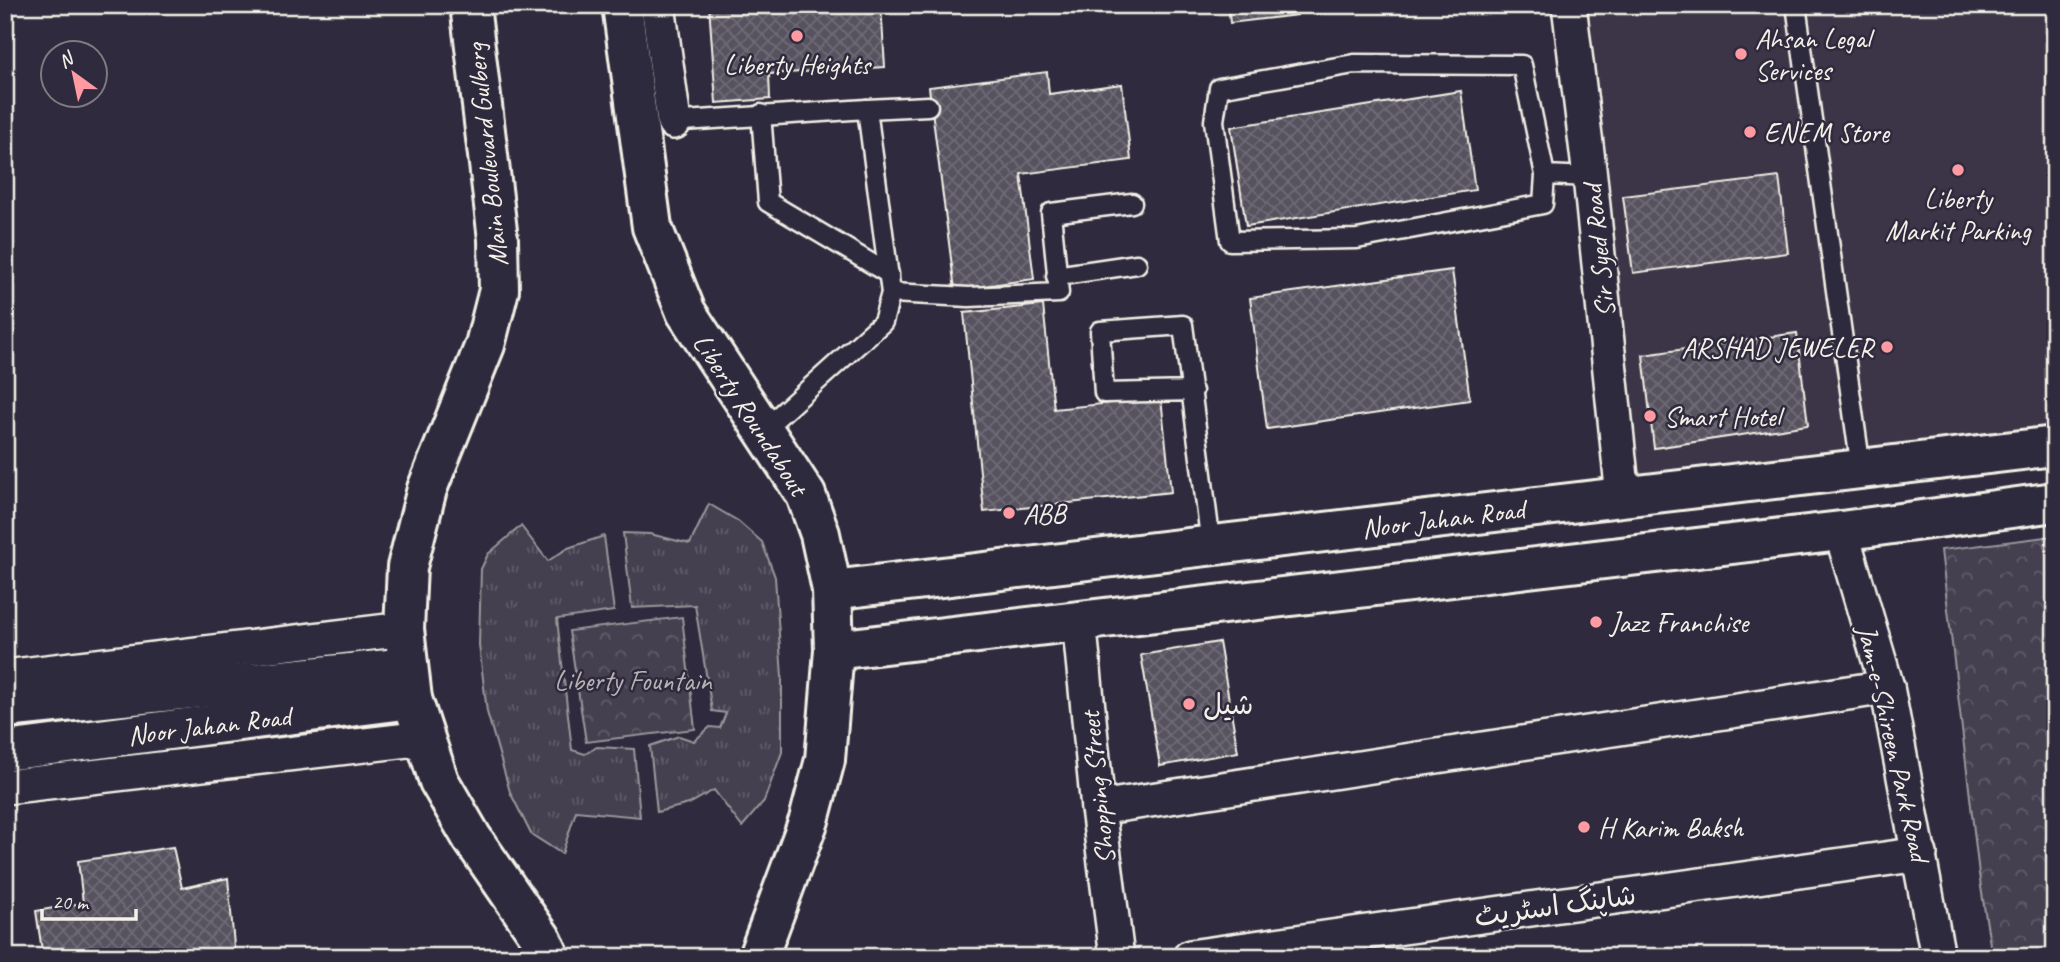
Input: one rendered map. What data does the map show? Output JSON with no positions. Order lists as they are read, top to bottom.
{
  "streets": {
    "street": [
      "Main Boulevard Gulberg",
      "Sir Syed Road",
      "Liberty Roundabout",
      "Noor Jahan Road",
      "Jam-e-Shireen Park Road",
      "Shopping Street",
      "شاپنگ اسٹریٹ"
    ]
  },
  "crossings": [
    ["Sir Syed Road", "Noor Jahan Road"],
    ["Liberty Roundabout", "Noor Jahan Road"],
    ["Noor Jahan Road", "Jam-e-Shireen Park Road"],
    ["Noor Jahan Road", "Shopping Street"],
    ["Jam-e-Shireen Park Road", "شاپنگ اسٹریٹ"]
  ],
  "parks": ["Liberty Fountain"],
  "places": [
    "Liberty Heights",
    "Ahsan Legal Services",
    "ENEM Store",
    "Liberty Markit Parking",
    "ARSHAD JEWELER",
    "Smart Hotel",
    "ABB",
    "Jazz Franchise",
    "شیل",
    "H Karim Baksh"
  ],
  "scale_bar": "20 m",
  "north": "top left"
}
